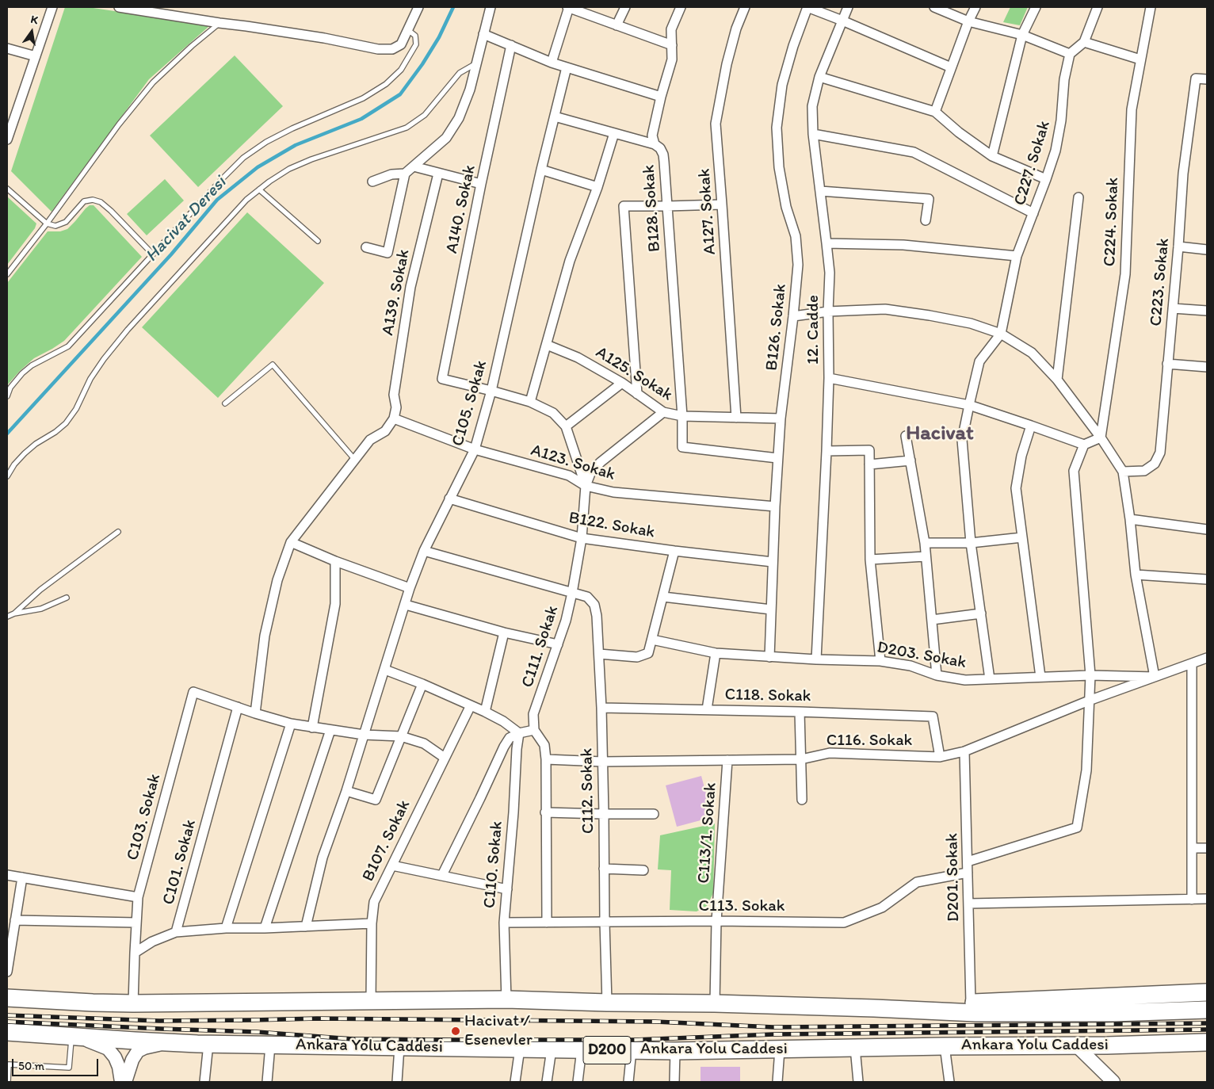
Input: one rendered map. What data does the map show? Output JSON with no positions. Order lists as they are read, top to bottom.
{
  "streets": {
    "highway": ["Ankara Yolu Caddesi", "D200"],
    "street": [
      "C227. Sokak",
      "B128. Sokak",
      "A140. Sokak",
      "A127. Sokak",
      "C224. Sokak",
      "C223. Sokak",
      "A139. Sokak",
      "B126. Sokak",
      "12. Cadde",
      "A125. Sokak",
      "C105. Sokak",
      "A123. Sokak",
      "B122. Sokak",
      "C111. Sokak",
      "D203. Sokak",
      "C118. Sokak",
      "C116. Sokak",
      "C112. Sokak",
      "C103. Sokak",
      "C113/1. Sokak",
      "B107. Sokak",
      "C101. Sokak",
      "C110. Sokak",
      "D201. Sokak",
      "C113. Sokak"
    ]
  },
  "crossings": [
    ["B128. Sokak", "B126. Sokak"],
    ["B128. Sokak", "A125. Sokak"],
    ["A140. Sokak", "C105. Sokak"],
    ["A127. Sokak", "A125. Sokak"],
    ["A139. Sokak", "A123. Sokak"],
    ["B126. Sokak", "A125. Sokak"],
    ["B126. Sokak", "A123. Sokak"],
    ["B126. Sokak", "B122. Sokak"],
    ["B126. Sokak", "D203. Sokak"],
    ["12. Cadde", "D203. Sokak"],
    ["A125. Sokak", "C111. Sokak"],
    ["C105. Sokak", "A123. Sokak"],
    ["C105. Sokak", "B122. Sokak"],
    ["C105. Sokak", "C112. Sokak"],
    ["A123. Sokak", "C111. Sokak"],
    ["B122. Sokak", "C111. Sokak"],
    ["C111. Sokak", "C112. Sokak"],
    ["D203. Sokak", "C116. Sokak"],
    ["C118. Sokak", "C116. Sokak"],
    ["C118. Sokak", "C112. Sokak"],
    ["C116. Sokak", "C112. Sokak"],
    ["C116. Sokak", "C113/1. Sokak"],
    ["C116. Sokak", "D201. Sokak"],
    ["C112. Sokak", "C113. Sokak"],
    ["C112. Sokak", "Ankara Yolu Caddesi"],
    ["C103. Sokak", "C101. Sokak"],
    ["C113/1. Sokak", "C113. Sokak"],
    ["C113/1. Sokak", "Ankara Yolu Caddesi"],
    ["B107. Sokak", "Ankara Yolu Caddesi"],
    ["C110. Sokak", "C113. Sokak"],
    ["C110. Sokak", "Ankara Yolu Caddesi"],
    ["D201. Sokak", "C113. Sokak"]
  ],
  "districts": ["Hacivat"],
  "water": ["Hacivat Deresi"],
  "places": ["Hacivat / Esenevler"],
  "scale_bar": "50 m",
  "north": "top"
}
